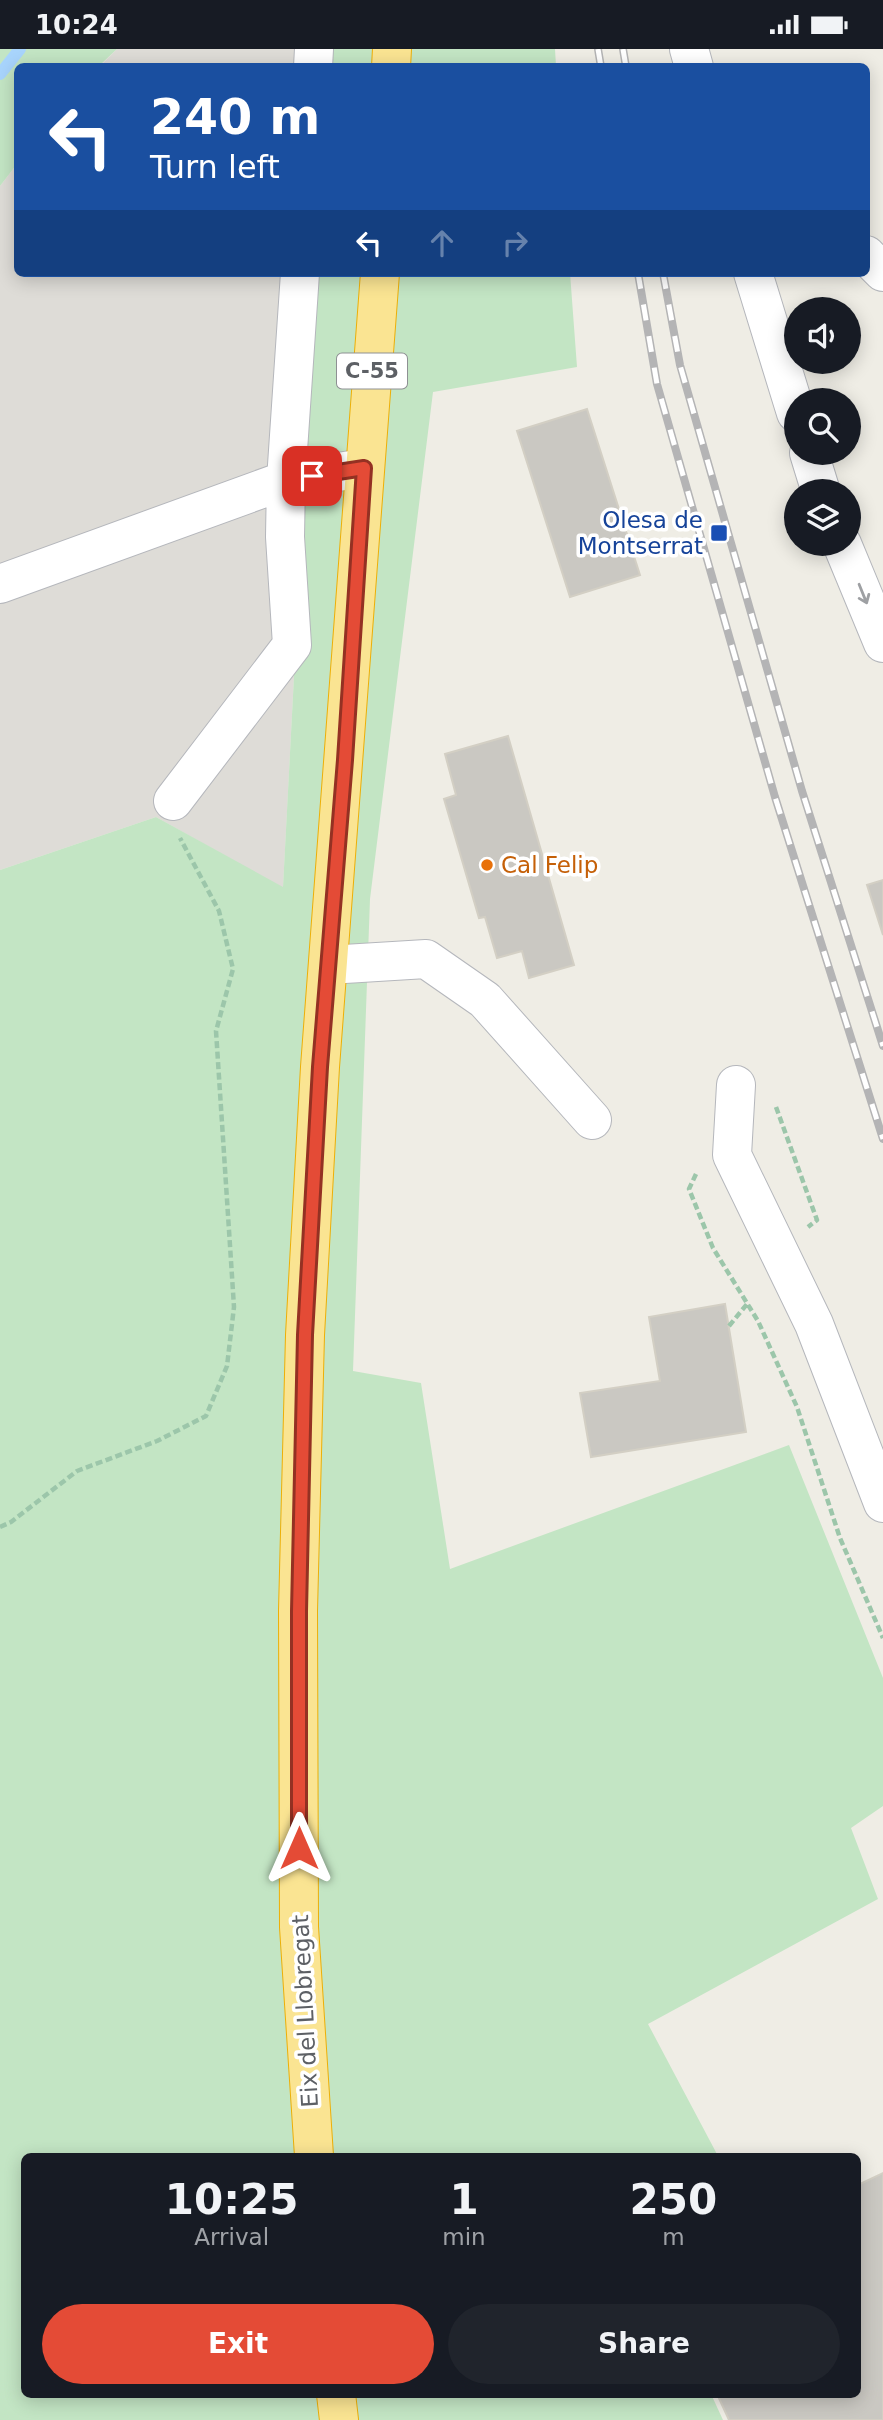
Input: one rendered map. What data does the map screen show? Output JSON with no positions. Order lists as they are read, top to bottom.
{
  "streets": {
    "highway": ["C-55", "Eix del Llobregat"]
  },
  "places": {
    "transit": ["Olesa de Montserrat"],
    "other": ["Cal Felip"]
  },
  "page": {
    "status": "10:24",
    "turn": ["240 m", "Turn left"],
    "eta": [
      "10:25",
      "Arrival",
      "1",
      "min",
      "250",
      "m"
    ],
    "buttons": ["Exit", "Share"]
  }
}
